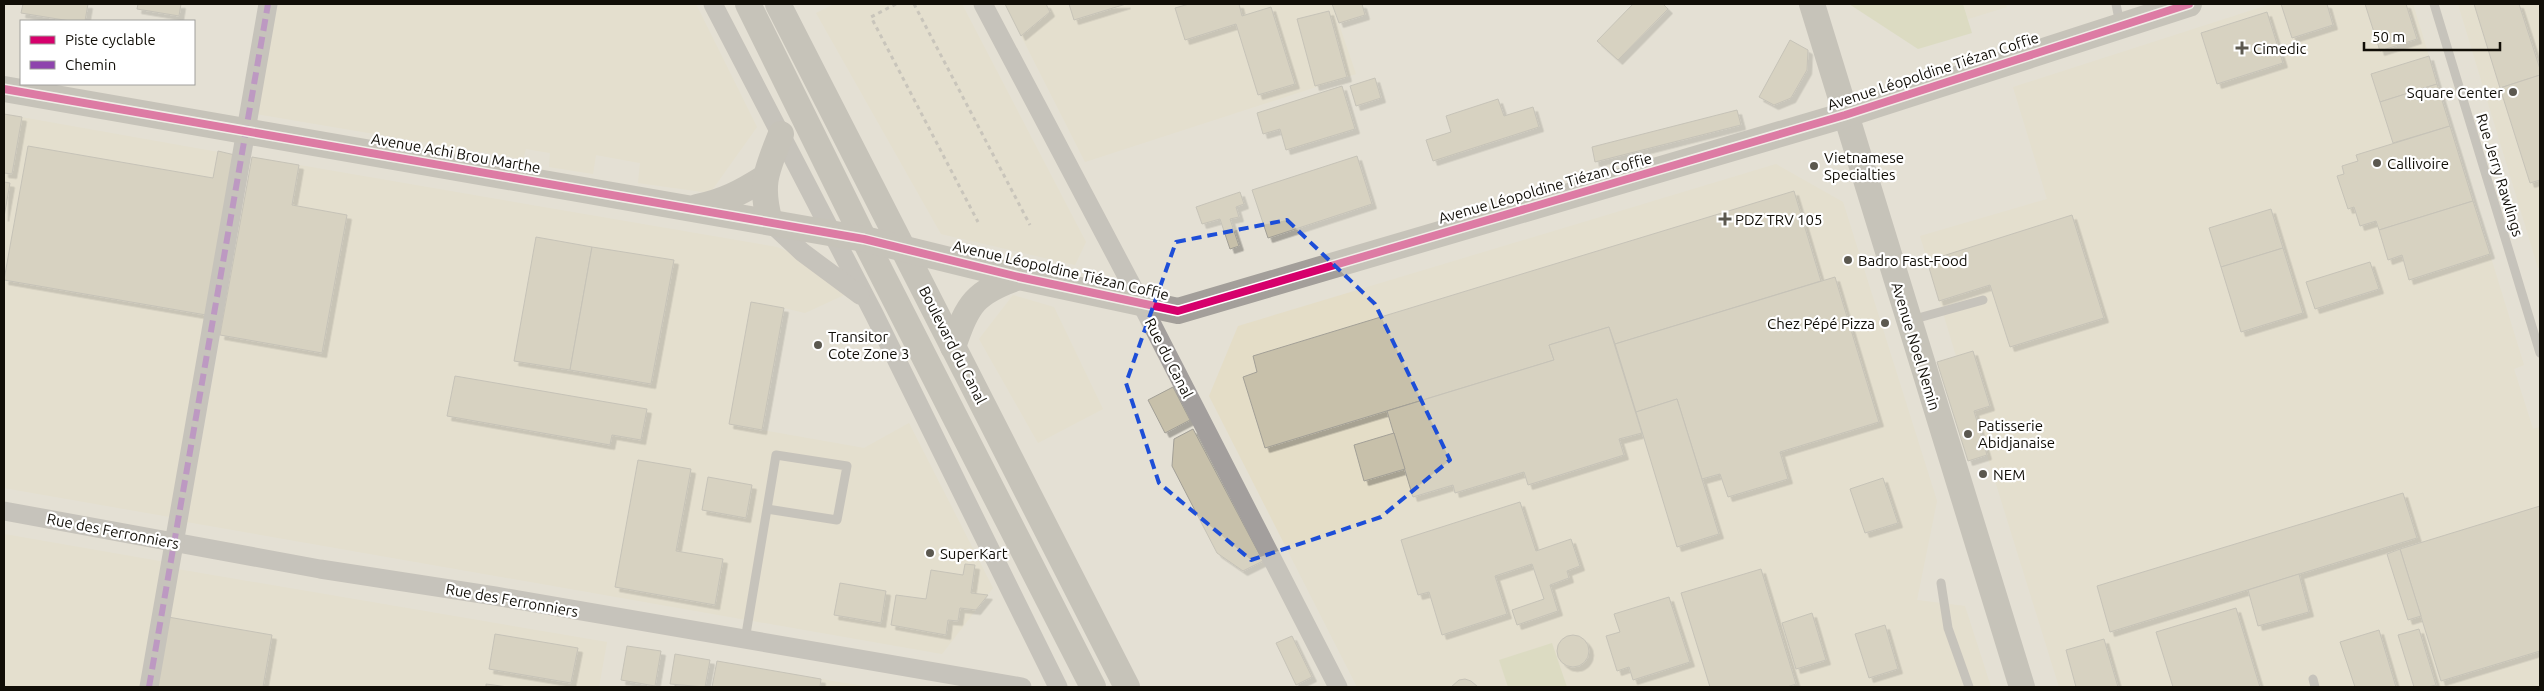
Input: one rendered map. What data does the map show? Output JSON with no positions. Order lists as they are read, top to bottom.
{
  "streets": {
    "street": [
      "Avenue Léopoldine Tiézan Coffie",
      "Avenue Achi Brou Marthe",
      "Boulevard du Canal",
      "Avenue Noel Nemin",
      "Rue du Canal",
      "Rue des Ferronniers"
    ],
    "lane": ["Rue Jerry Rawlings"]
  },
  "crossings": [
    ["Avenue Léopoldine Tiézan Coffie", "Avenue Achi Brou Marthe"],
    ["Avenue Léopoldine Tiézan Coffie", "Boulevard du Canal"],
    ["Avenue Léopoldine Tiézan Coffie", "Avenue Noel Nemin"],
    ["Avenue Léopoldine Tiézan Coffie", "Rue du Canal"],
    ["Avenue Achi Brou Marthe", "Boulevard du Canal"]
  ],
  "places": {
    "health": ["Cimedic", "PDZ TRV 105"],
    "other": [
      "Square Center",
      "Callivoire",
      "Vietnamese Specialties",
      "Badro Fast-Food",
      "Chez Pépé Pizza",
      "Transitor Cote Zone 3",
      "Patisserie Abidjanaise",
      "NEM",
      "SuperKart"
    ]
  },
  "legend": ["Piste cyclable", "Chemin"],
  "scale_bar": "50 m"
}
